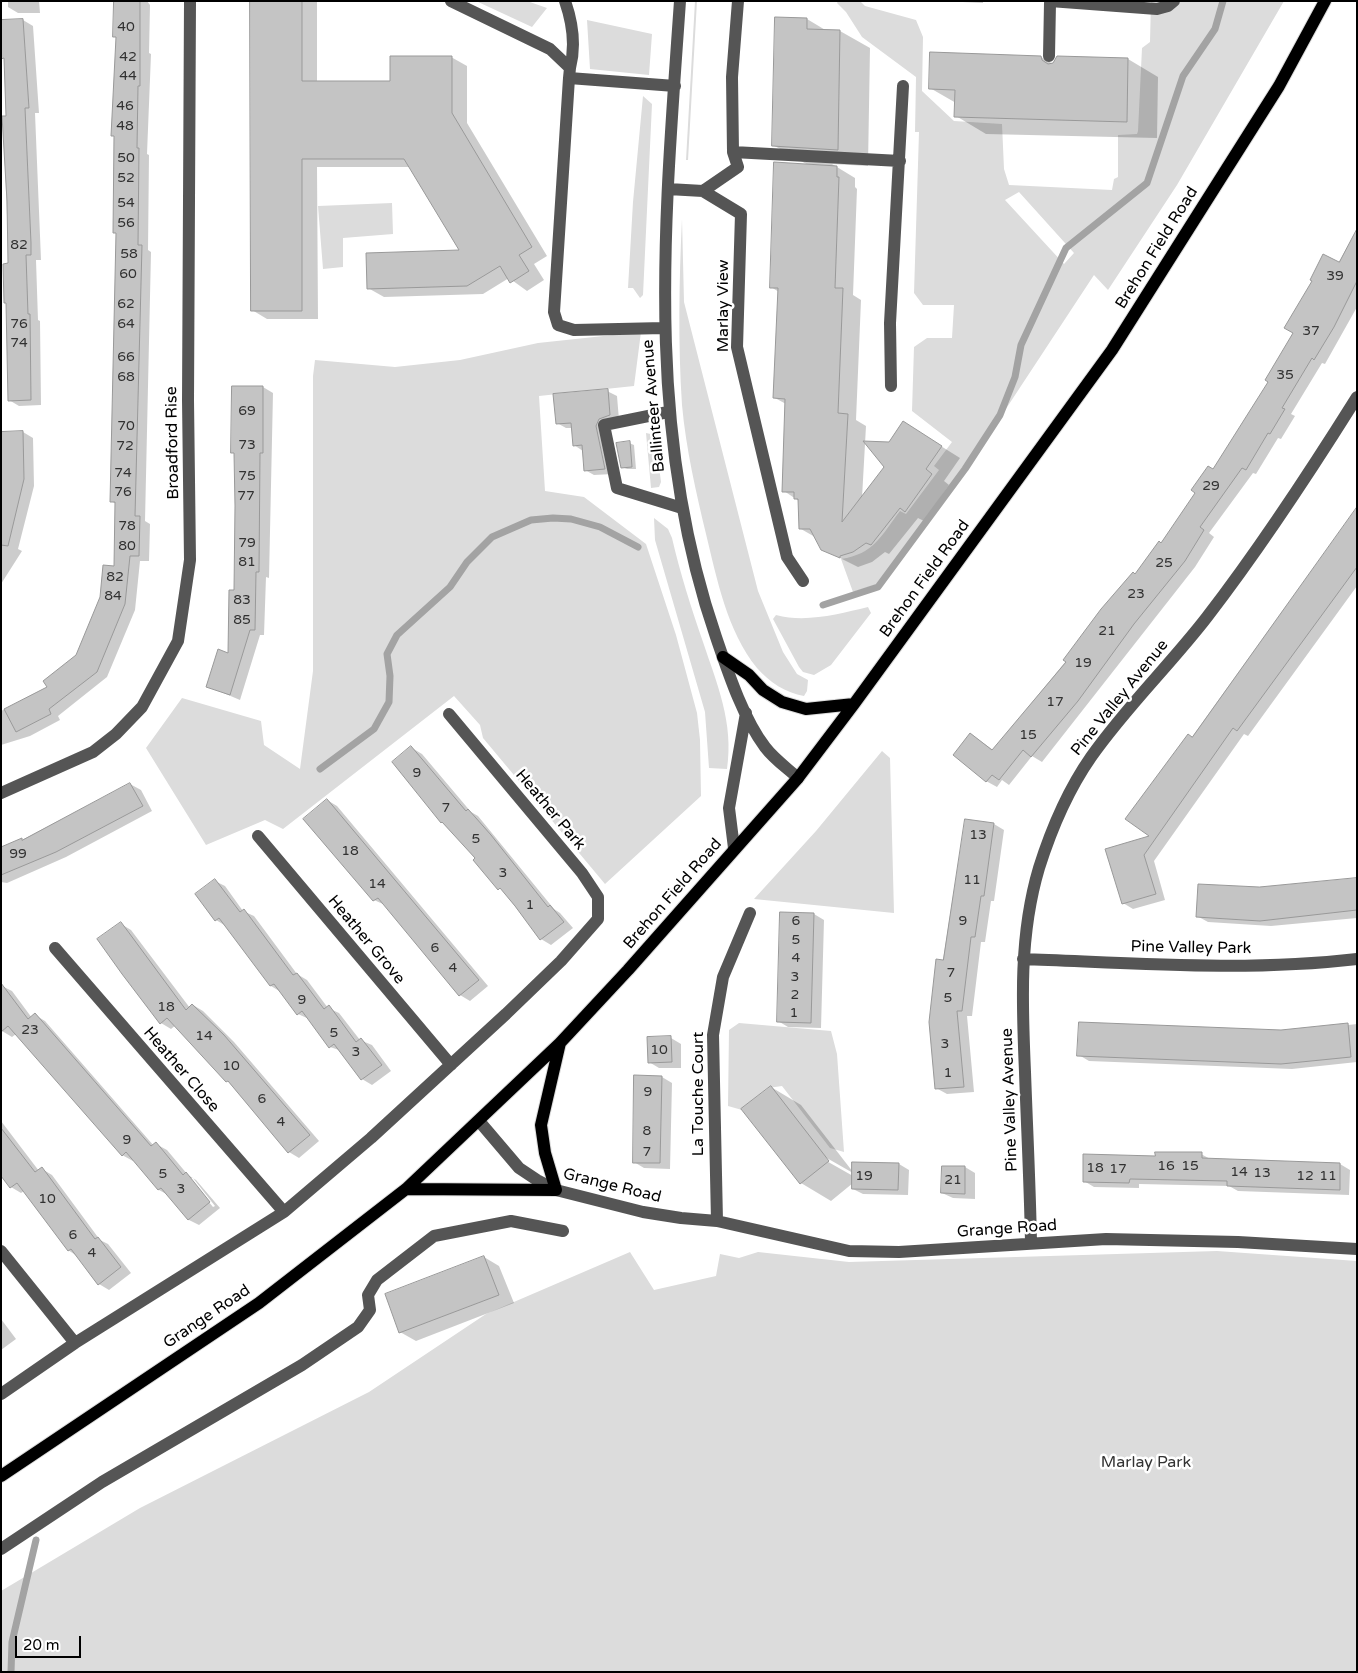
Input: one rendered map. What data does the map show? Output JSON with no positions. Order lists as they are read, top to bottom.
{
  "streets": {
    "main road": ["Brehon Field Road", "Grange Road"],
    "street": [
      "Marlay View",
      "Ballinteer Avenue",
      "Broadford Rise",
      "Pine Valley Avenue",
      "Heather Park",
      "Heather Grove",
      "Pine Valley Park",
      "Heather Close",
      "La Touche Court"
    ]
  },
  "crossings": [
    ["Brehon Field Road", "Ballinteer Avenue"],
    ["Brehon Field Road", "Grange Road"],
    ["Pine Valley Avenue", "Pine Valley Park"],
    ["Pine Valley Avenue", "Grange Road"],
    ["Heather Park", "Heather Grove"],
    ["Heather Park", "Heather Close"],
    ["La Touche Court", "Grange Road"]
  ],
  "parks": ["Marlay Park"],
  "house_numbers": [
    "40",
    "42",
    "44",
    "46",
    "48",
    "50",
    "52",
    "54",
    "56",
    "82",
    "58",
    "60",
    "39",
    "62",
    "76",
    "64",
    "37",
    "74",
    "66",
    "35",
    "68",
    "69",
    "70",
    "73",
    "72",
    "74",
    "75",
    "29",
    "76",
    "77",
    "78",
    "79",
    "80",
    "81",
    "25",
    "82",
    "23",
    "84",
    "83",
    "85",
    "21",
    "19",
    "17",
    "15",
    "9",
    "7",
    "13",
    "5",
    "18",
    "99",
    "3",
    "11",
    "14",
    "1",
    "6",
    "9",
    "5",
    "6",
    "4",
    "4",
    "7",
    "3",
    "2",
    "5",
    "9",
    "18",
    "1",
    "23",
    "5",
    "14",
    "3",
    "10",
    "3",
    "10",
    "1",
    "9",
    "6",
    "4",
    "8",
    "9",
    "7",
    "16",
    "15",
    "18",
    "17",
    "14",
    "13",
    "5",
    "19",
    "12",
    "11",
    "21",
    "3",
    "10",
    "6",
    "4"
  ],
  "scale_bar": "20 m"
}
